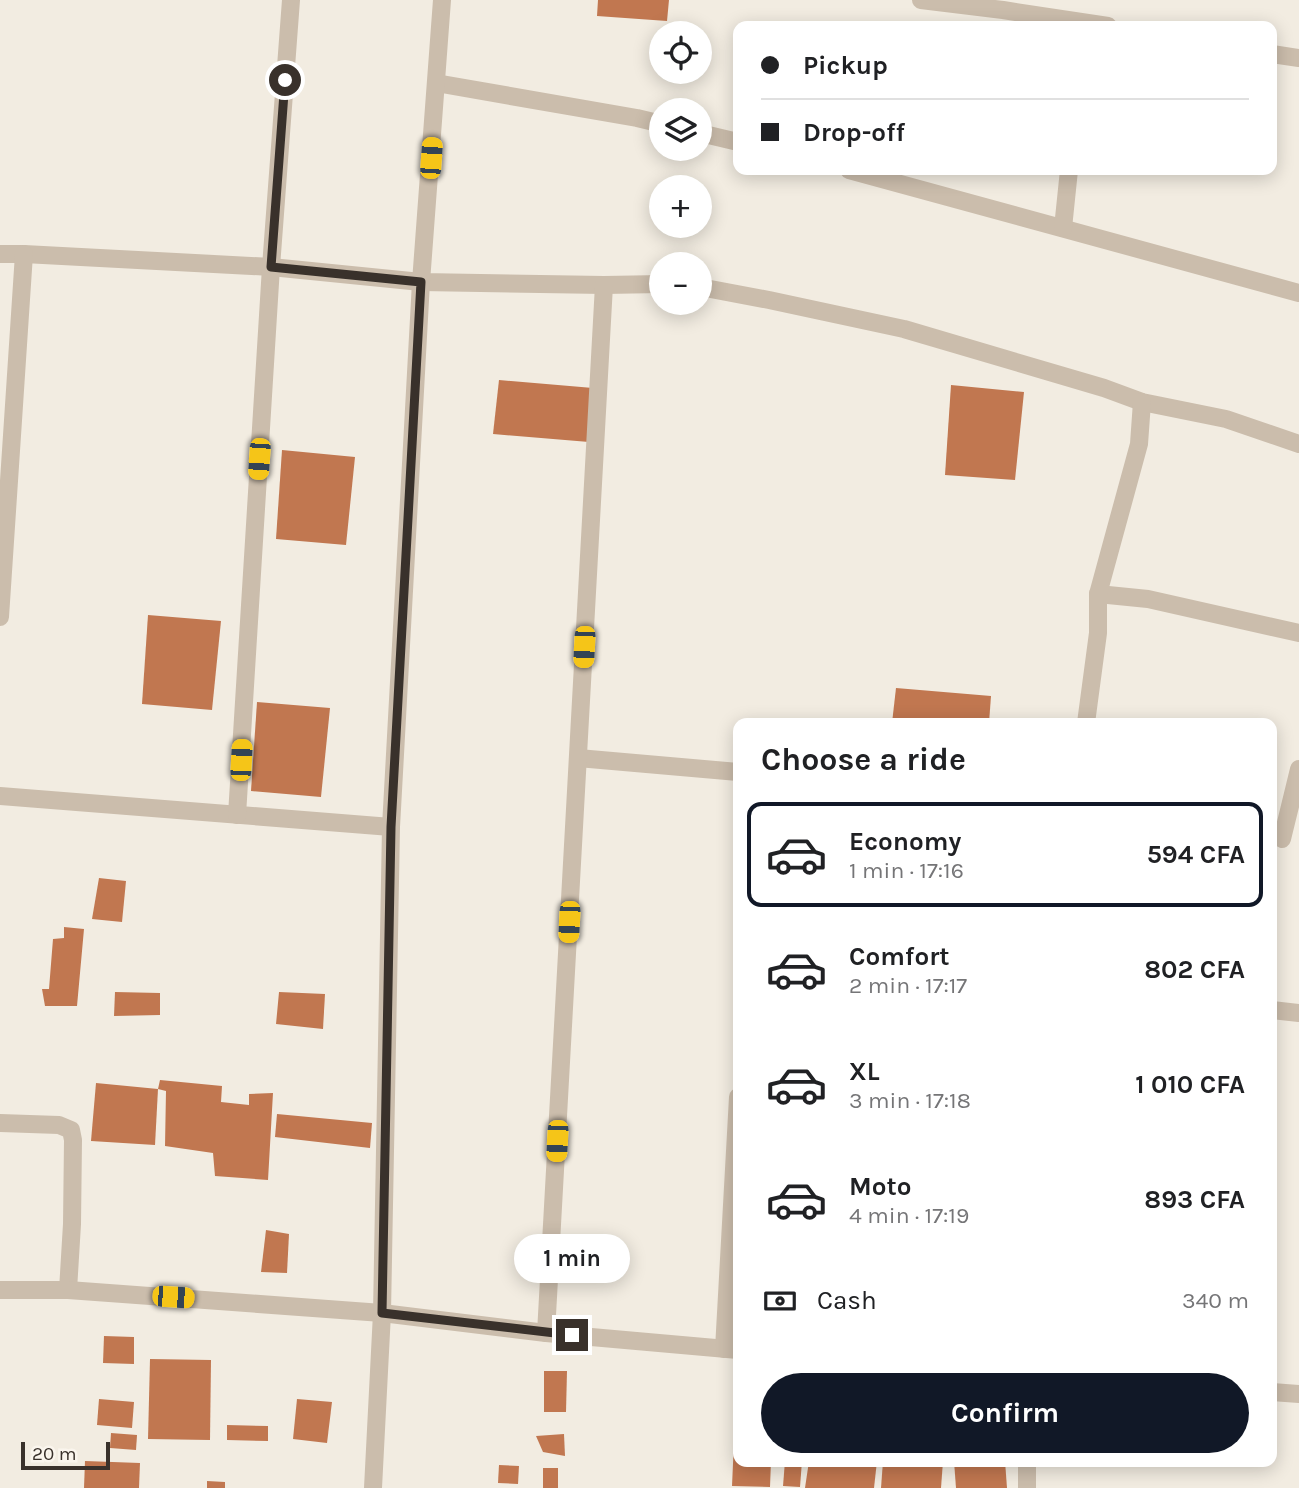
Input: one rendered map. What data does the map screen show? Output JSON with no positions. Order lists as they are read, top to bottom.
{
  "scale_bar": "20 m",
  "page": {
    "map_buttons": ["+", "−"],
    "banner": ["Pickup", "Drop-off"],
    "heading": "Choose a ride",
    "list": [
      {
        "name": "Economy",
        "note": "1 min · 17:16",
        "value": "594 CFA"
      },
      {
        "name": "Comfort",
        "note": "2 min · 17:17",
        "value": "802 CFA"
      },
      {
        "name": "XL",
        "note": "3 min · 17:18",
        "value": "1 010 CFA"
      },
      {
        "name": "Moto",
        "note": "4 min · 17:19",
        "value": "893 CFA"
      }
    ],
    "bubble": "1 min",
    "pay": ["Cash", "340 m"],
    "buttons": "Confirm",
    "scale": "20 m"
  }
}
